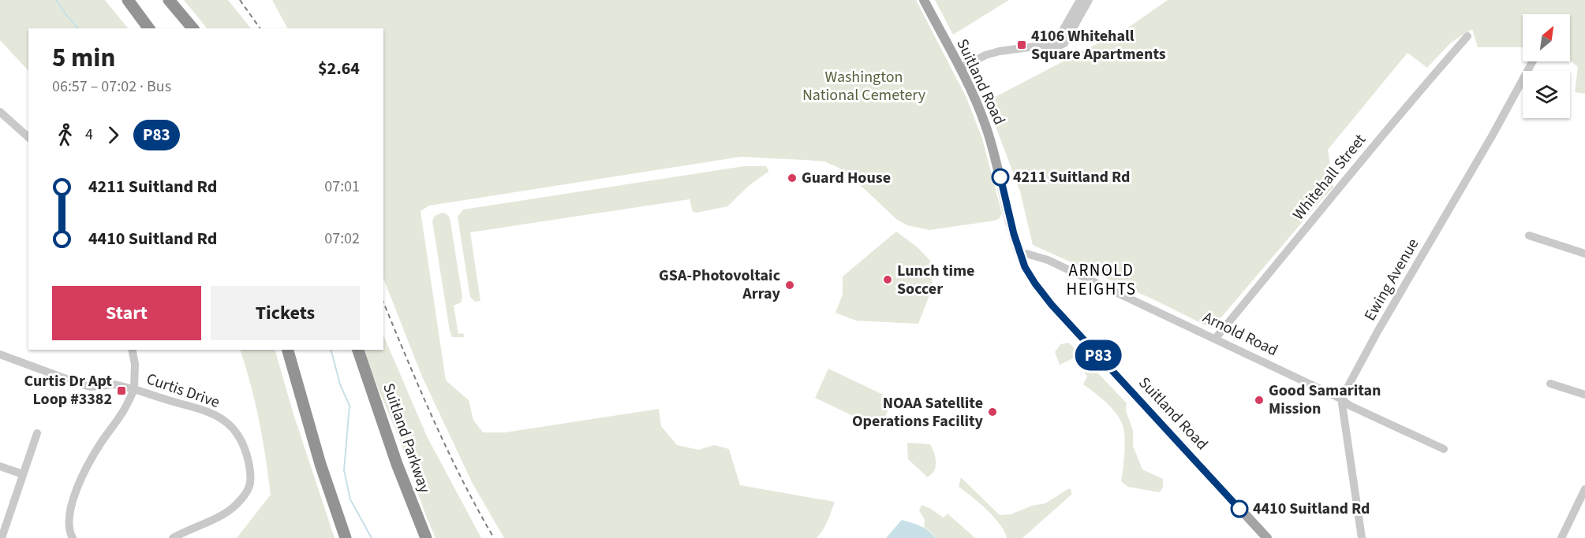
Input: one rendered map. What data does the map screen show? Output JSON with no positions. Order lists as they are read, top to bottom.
{
  "streets": {
    "highway": ["Suitland Parkway"],
    "main road": ["Suitland Road"],
    "street": [
      "Whitehall Street",
      "Ewing Avenue",
      "Arnold Road",
      "Curtis Drive"
    ]
  },
  "crossings": [
    ["Suitland Road", "Arnold Road"],
    ["Whitehall Street", "Arnold Road"],
    ["Ewing Avenue", "Arnold Road"]
  ],
  "districts": ["ARNOLD HEIGHTS"],
  "parks": ["Washington National Cemetery"],
  "places": {
    "transit": ["4106 Whitehall Square Apartments", "Curtis Dr Apt Loop #3382"],
    "other": [
      "4211 Suitland Rd",
      "Guard House",
      "Lunch time Soccer",
      "GSA-Photovoltaic Array",
      "Good Samaritan Mission",
      "NOAA Satellite Operations Facility",
      "4410 Suitland Rd"
    ]
  },
  "lines": ["bus line P83"],
  "north": "top right",
  "page": {
    "on_map": "P83",
    "heading": ["5 min", "06:57 – 07:02 · Bus", "$2.64"],
    "legs": ["4", "P83"],
    "list": [
      {
        "name": "4211 Suitland Rd",
        "value": "07:01"
      },
      {
        "name": "4410 Suitland Rd",
        "value": "07:02"
      }
    ],
    "buttons": ["Start", "Tickets"]
  }
}
